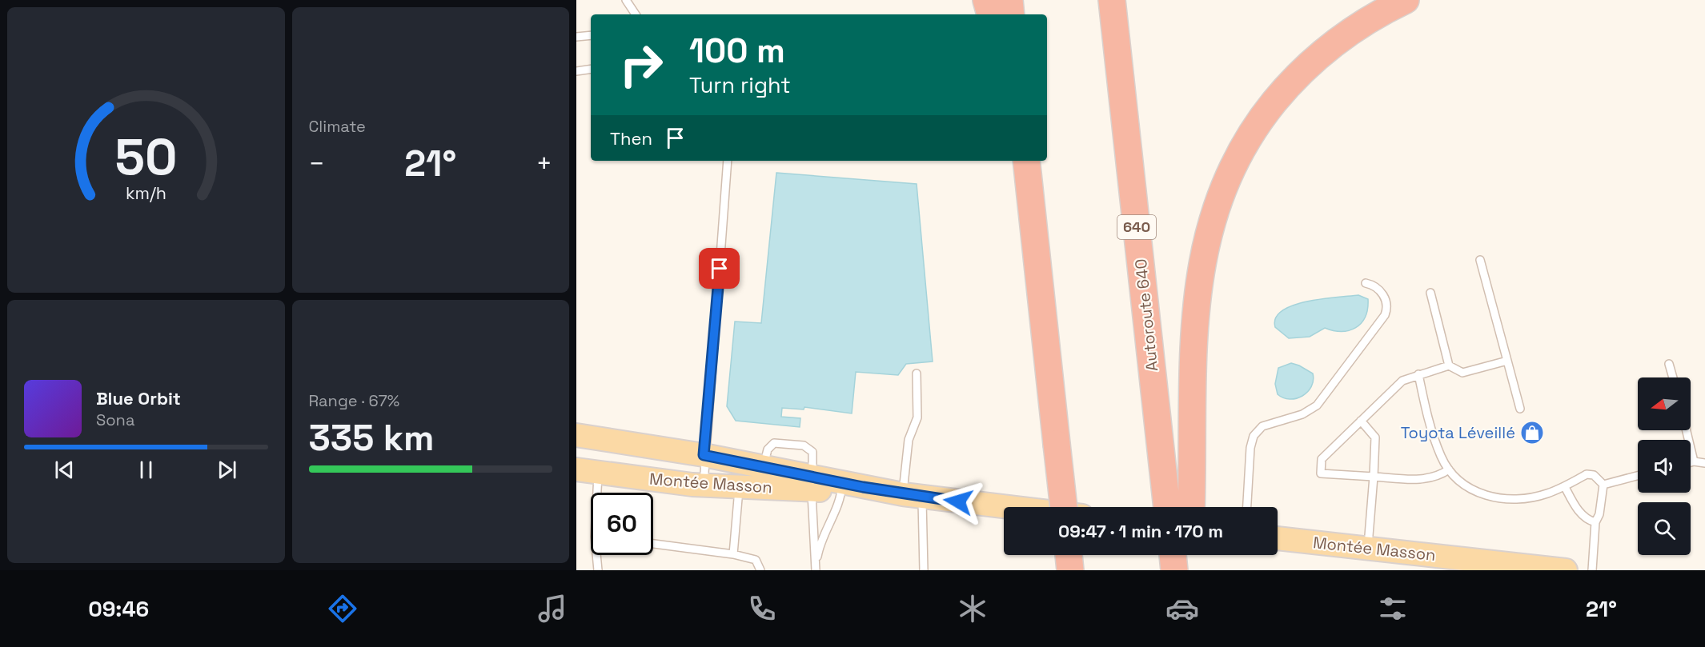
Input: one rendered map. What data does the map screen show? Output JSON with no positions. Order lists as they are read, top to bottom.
{
  "streets": {
    "highway": ["640", "Autoroute 640"],
    "main road": ["Montée Masson"]
  },
  "places": {
    "shop": ["Toyota Léveillé"]
  },
  "north": "left",
  "page": {
    "tile": [
      "Climate",
      ["Range · 67%", "335 km"]
    ],
    "turn": ["100 m", "Turn right"],
    "then": "Then",
    "heat": ["−", "21°", "+"],
    "song": ["Blue Orbit", "Sona"],
    "limit": "60",
    "trip": "09:47 · 1 min · 170 m",
    "tabs": ["09:46", "21°"],
    "gauge": ["50", "km/h"]
  }
}
